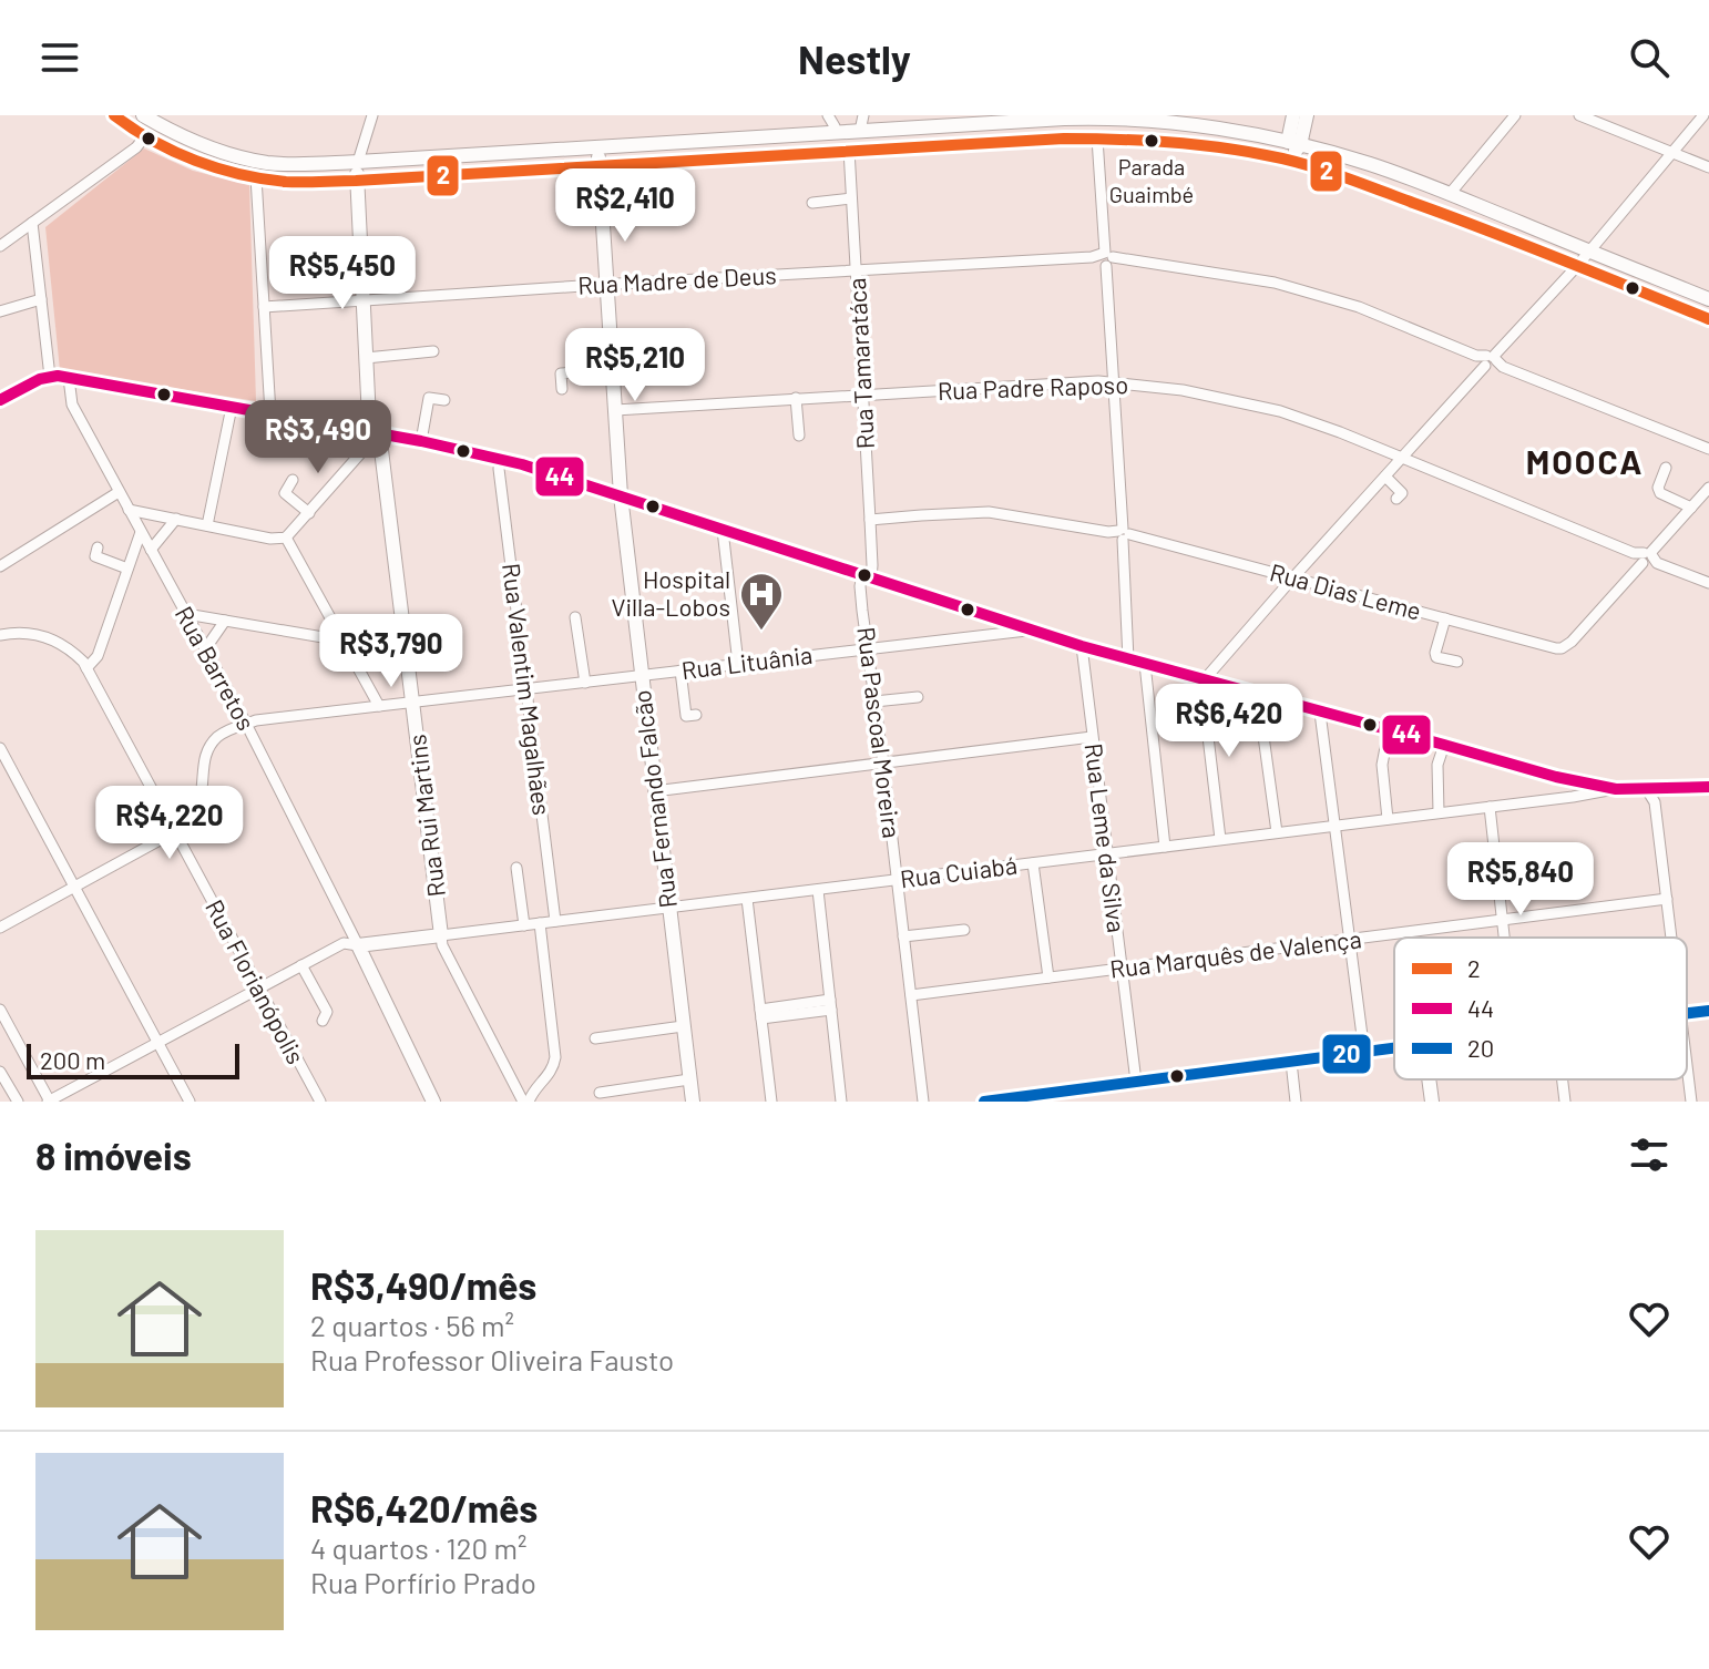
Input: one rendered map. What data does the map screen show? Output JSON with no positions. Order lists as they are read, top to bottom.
{
  "streets": {
    "main road": [
      "Rua Barretos",
      "Rua Fernando Falcão",
      "Rua Rui Martins",
      "Rua Cuiabá"
    ],
    "street": [
      "Rua Madre de Deus",
      "Rua Tamaratáca",
      "Rua Padre Raposo",
      "Rua Dias Leme",
      "Rua Lituânia",
      "Rua Valentim Magalhães",
      "Rua Pascoal Moreira",
      "Rua Leme da Silva",
      "Rua Marquês de Valença",
      "Rua Florianópolis"
    ]
  },
  "crossings": [
    ["Rua Madre de Deus", "Rua Tamaratáca"],
    ["Rua Madre de Deus", "Rua Fernando Falcão"],
    ["Rua Madre de Deus", "Rua Rui Martins"],
    ["Rua Tamaratáca", "Rua Padre Raposo"],
    ["Rua Tamaratáca", "Rua Dias Leme"],
    ["Rua Tamaratáca", "Rua Pascoal Moreira"],
    ["Rua Padre Raposo", "Rua Dias Leme"],
    ["Rua Padre Raposo", "Rua Fernando Falcão"],
    ["Rua Lituânia", "Rua Barretos"],
    ["Rua Lituânia", "Rua Valentim Magalhães"],
    ["Rua Lituânia", "Rua Pascoal Moreira"],
    ["Rua Lituânia", "Rua Fernando Falcão"],
    ["Rua Lituânia", "Rua Rui Martins"],
    ["Rua Barretos", "Rua Cuiabá"],
    ["Rua Valentim Magalhães", "Rua Cuiabá"],
    ["Rua Pascoal Moreira", "Rua Cuiabá"],
    ["Rua Pascoal Moreira", "Rua Marquês de Valença"],
    ["Rua Fernando Falcão", "Rua Cuiabá"],
    ["Rua Rui Martins", "Rua Cuiabá"],
    ["Rua Leme da Silva", "Rua Cuiabá"],
    ["Rua Leme da Silva", "Rua Marquês de Valença"]
  ],
  "districts": ["MOOCA"],
  "places": {
    "other": ["Parada Guaimbé"],
    "hospital": ["Hospital Villa-Lobos"]
  },
  "lines": ["transit line 2", "transit line 44", "transit line 20"],
  "legend": ["2", "44", "20"],
  "scale_bar": "200 m",
  "page": {
    "header": "Nestly",
    "price": [
      "R$2,410",
      "R$5,450",
      "R$5,210",
      "R$3,490",
      "R$3,790",
      "R$6,420",
      "R$4,220",
      "R$5,840"
    ],
    "scale": "200 m",
    "heading": "8 imóveis",
    "list": [
      {
        "name": "R$3,490/mês",
        "note": "2 quartos · 56 m² · Rua Professor Oliveira Fausto"
      },
      {
        "name": "R$6,420/mês",
        "note": "4 quartos · 120 m² · Rua Porfírio Prado"
      }
    ]
  }
}
